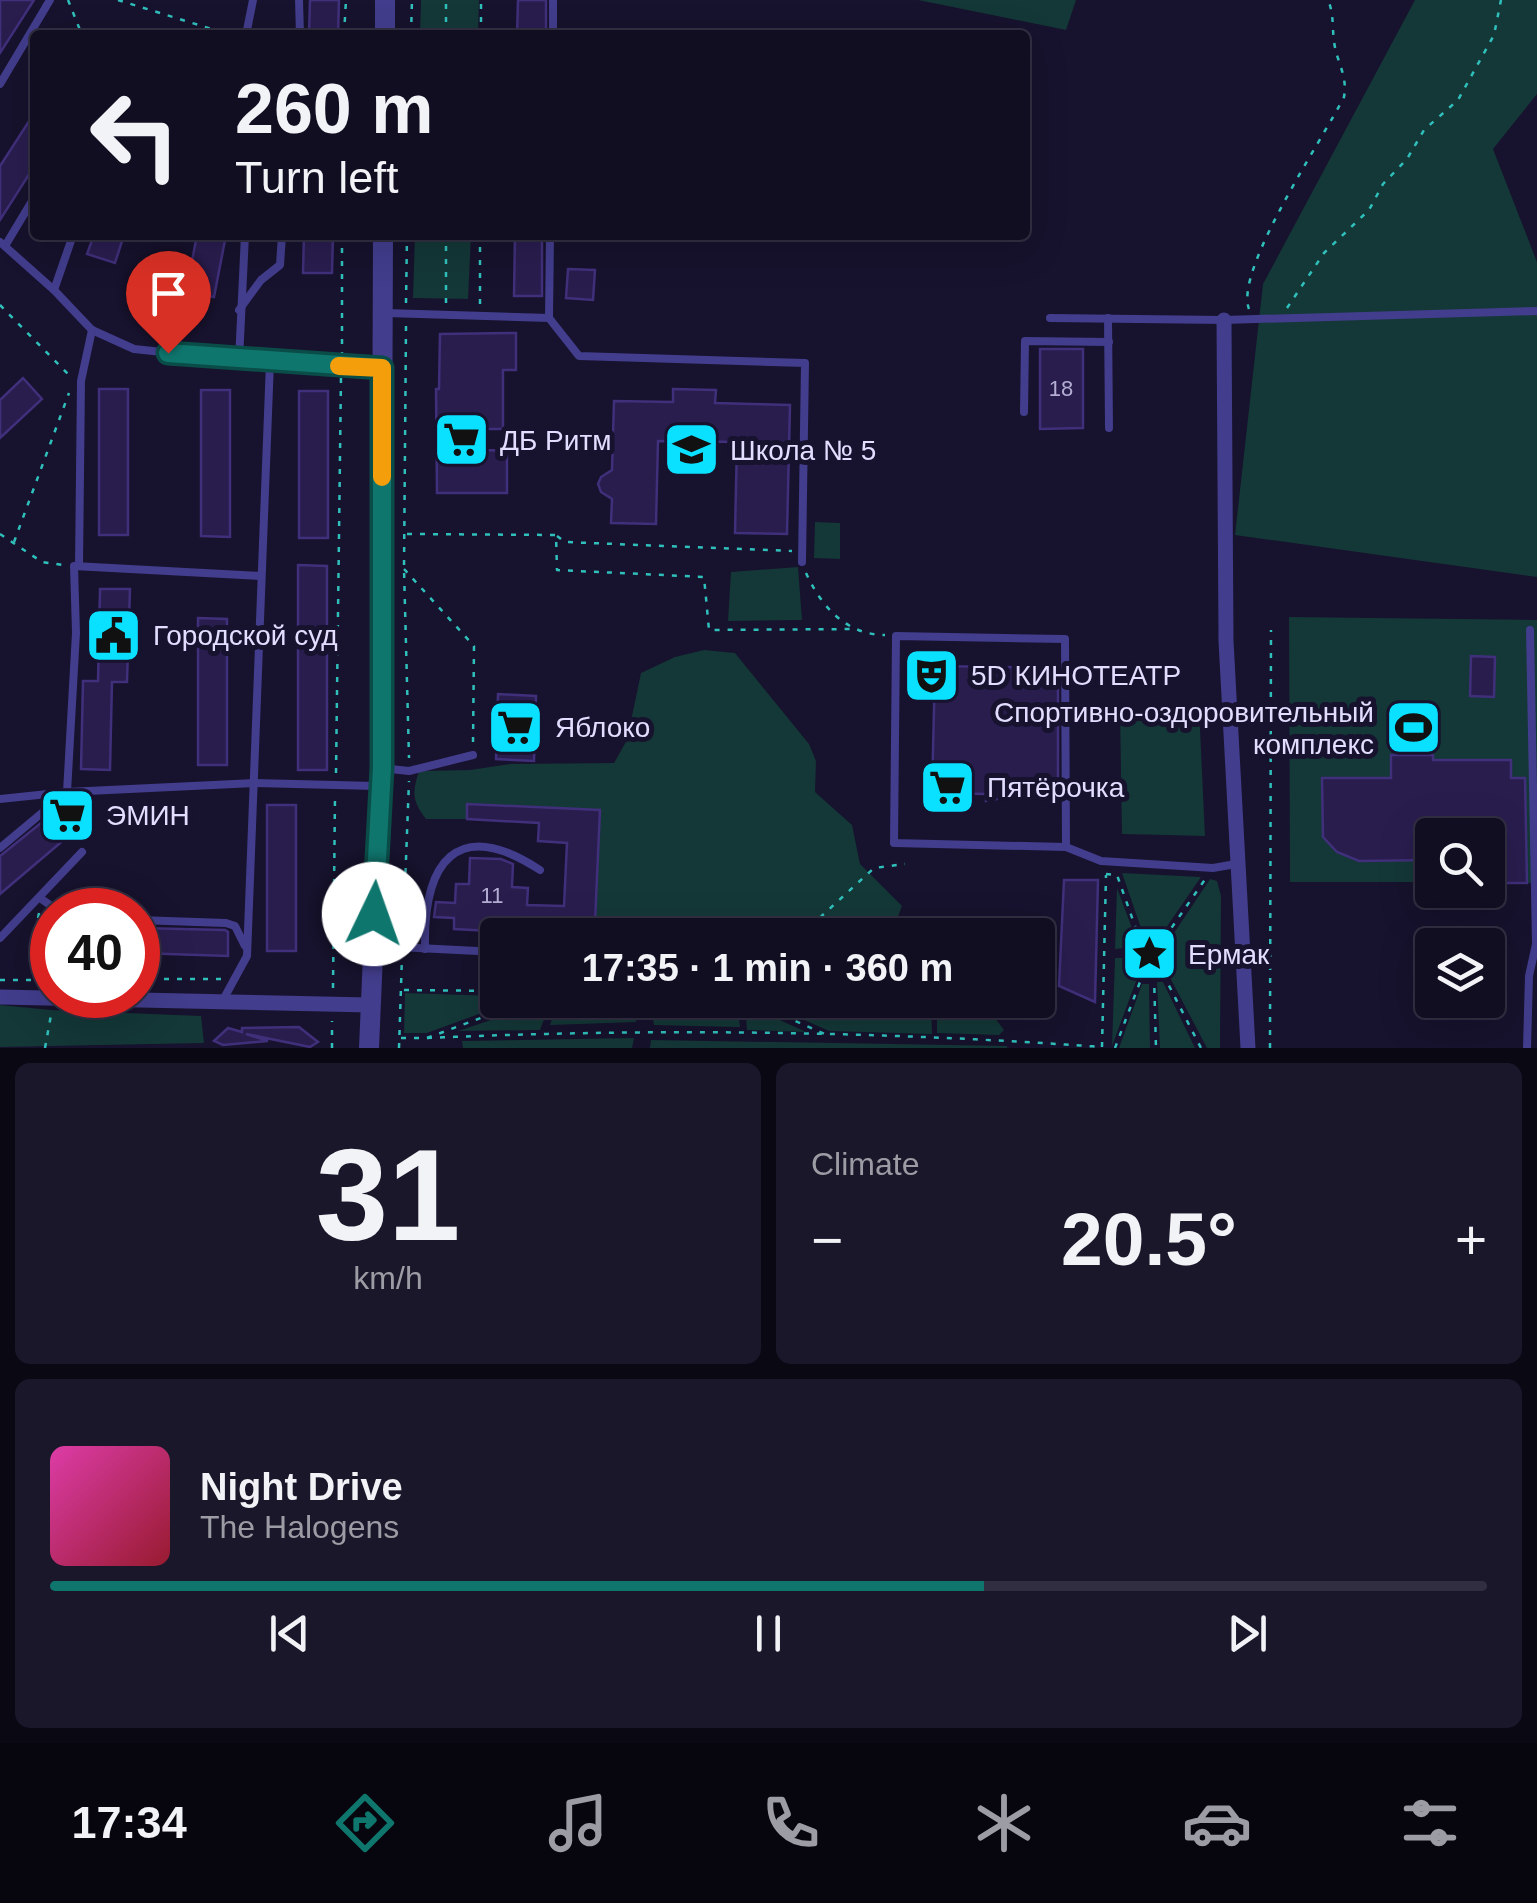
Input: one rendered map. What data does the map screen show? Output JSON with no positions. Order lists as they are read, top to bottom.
{
  "places": {
    "supermarket": [
      "ДБ Ритм",
      "Яблоко",
      "Пятёрочка",
      "ЭМИН"
    ],
    "school or university": ["Школа № 5"],
    "public building": ["Городской суд"],
    "theatre": ["5D КИНОТЕАТР"],
    "sports": ["Спортивно-оздоровительный комплекс"],
    "place": ["Ермак"]
  },
  "house_numbers": ["18", "11"],
  "page": {
    "turn": ["260 m", "Turn left"],
    "limit": "40",
    "trip": "17:35 · 1 min · 360 m",
    "tile": [
      ["31", "km/h"],
      "Climate"
    ],
    "heat": ["−", "20.5°", "+"],
    "song": ["Night Drive", "The Halogens"],
    "tabs": "17:34"
  }
}
